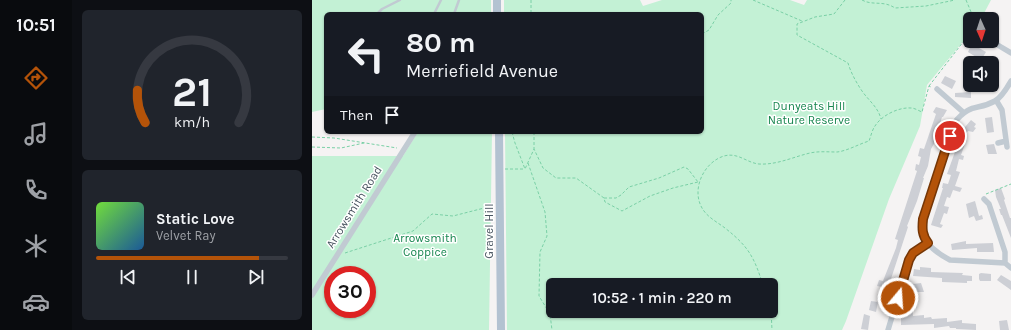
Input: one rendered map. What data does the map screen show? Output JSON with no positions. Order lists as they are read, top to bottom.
{
  "streets": {
    "main road": ["Gravel Hill"],
    "street": ["Arrowsmith Road"]
  },
  "parks": ["Dunyeats Hill Nature Reserve", "Arrowsmith Coppice"],
  "north": "bottom",
  "page": {
    "tabs": "10:51",
    "turn": ["80 m", "Merriefield Avenue"],
    "then": "Then",
    "song": ["Static Love", "Velvet Ray"],
    "limit": "30",
    "trip": "10:52 · 1 min · 220 m",
    "gauge": ["21", "km/h"]
  }
}
